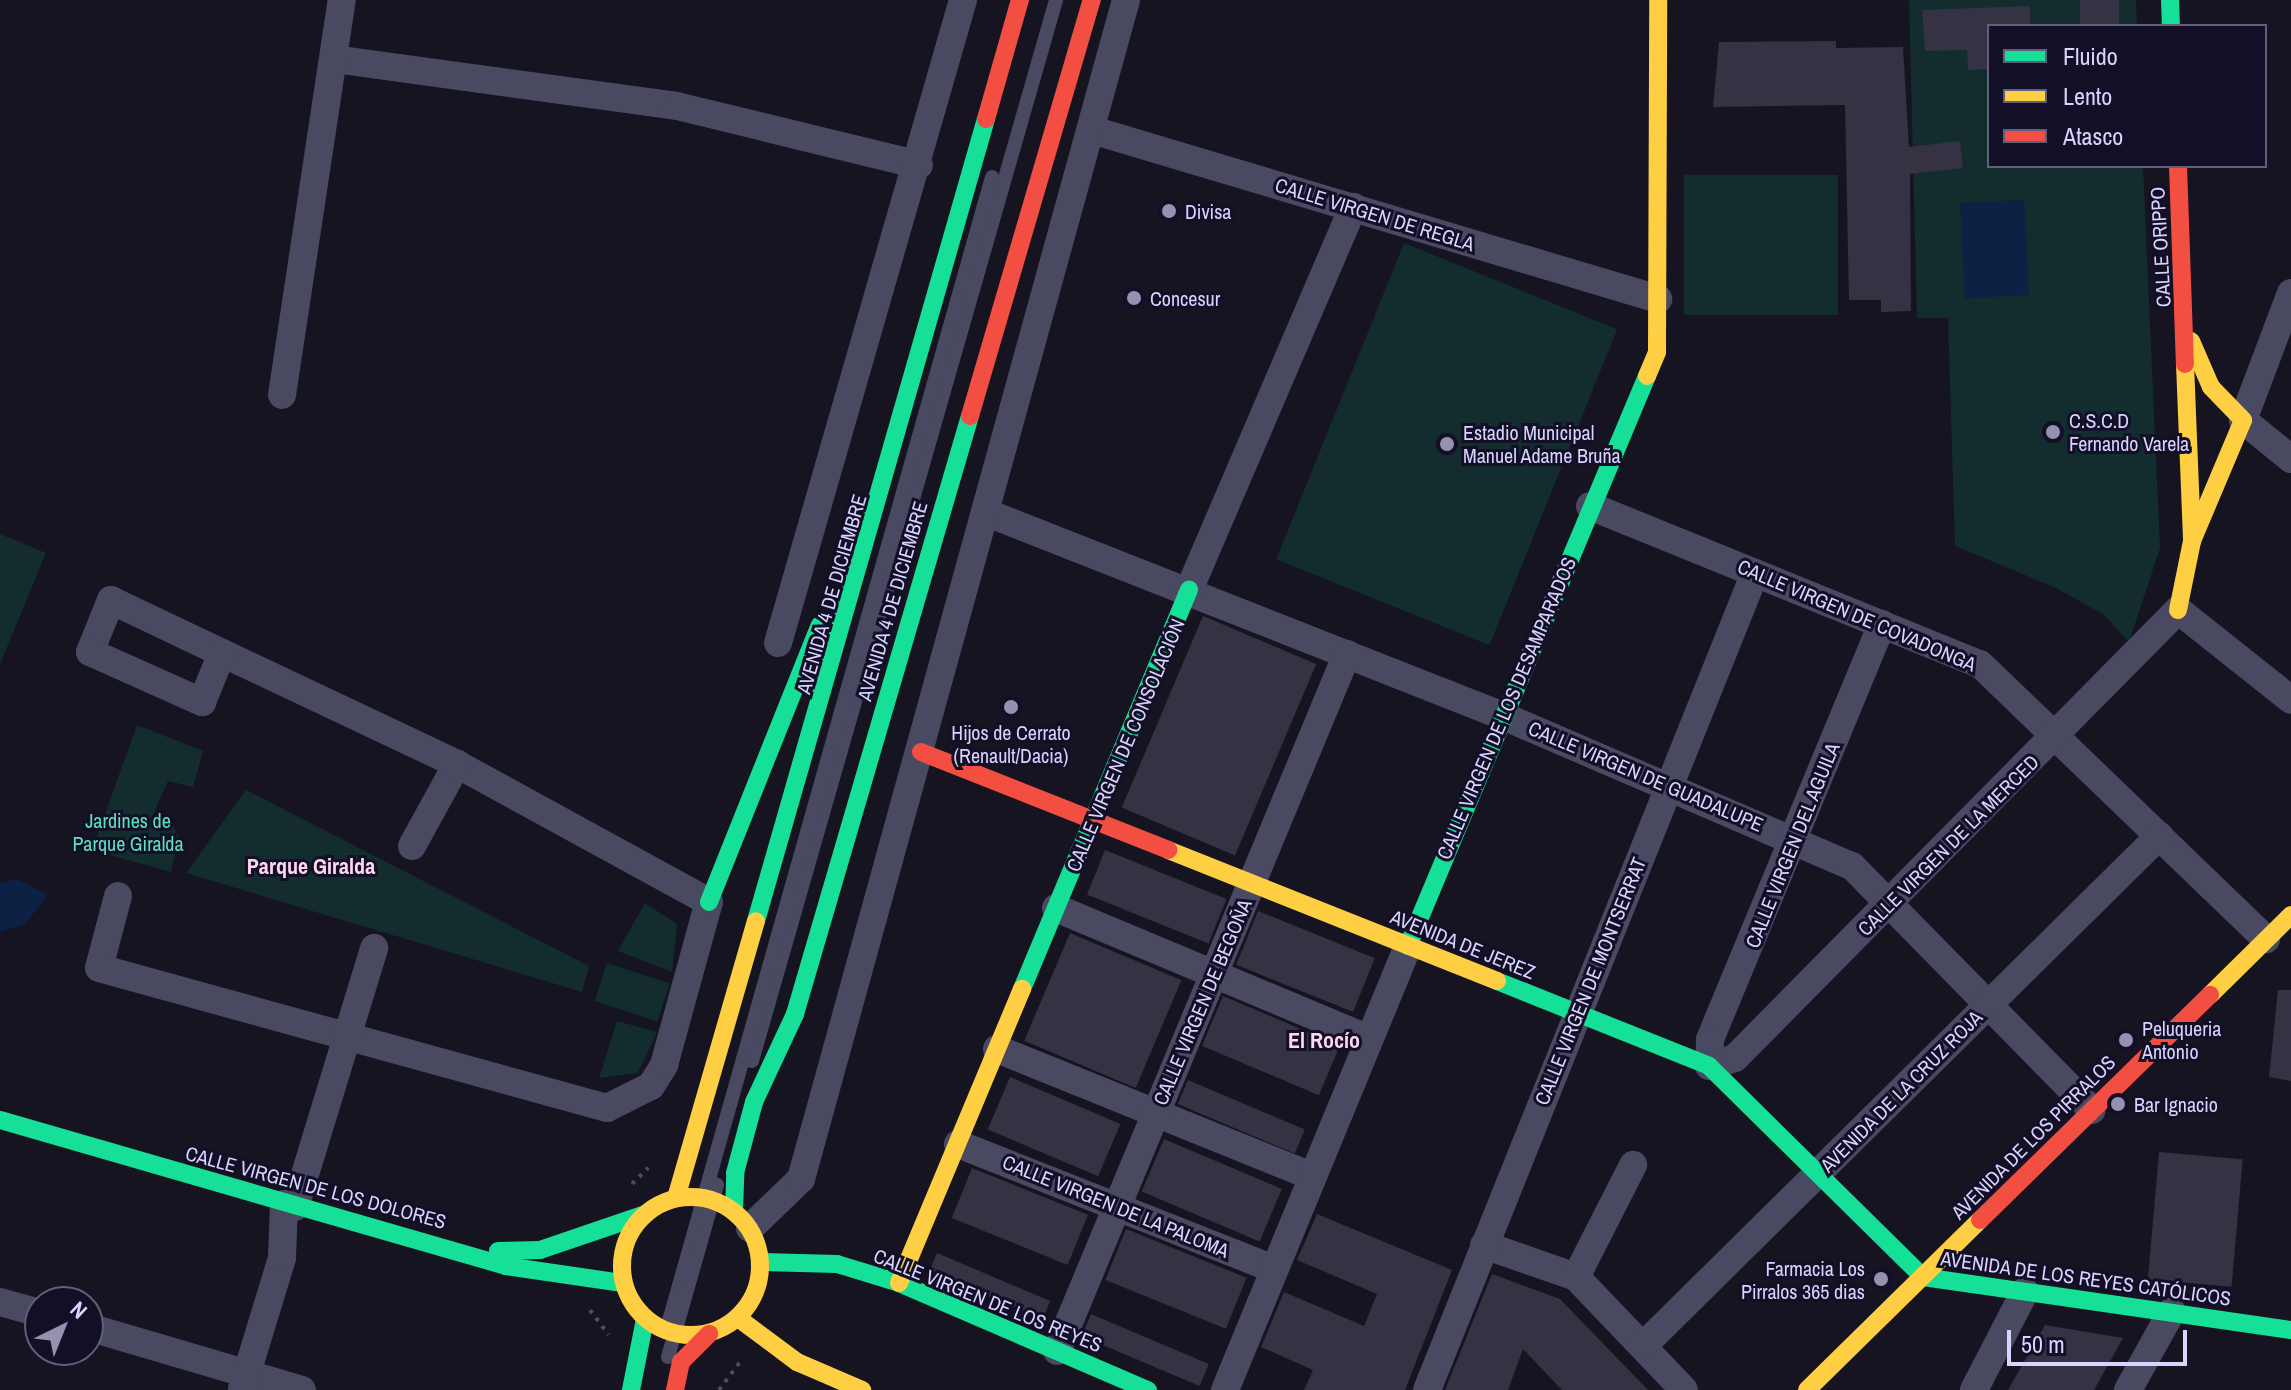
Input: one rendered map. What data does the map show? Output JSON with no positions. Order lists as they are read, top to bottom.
{
  "streets": {
    "street": [
      "CALLE VIRGEN DE REGLA",
      "CALLE ORIPPO",
      "AVENIDA 4 DE DICIEMBRE",
      "CALLE VIRGEN DE COVADONGA",
      "CALLE VIRGEN DE LOS DESAMPARADOS",
      "CALLE VIRGEN DE CONSOLACIÓN",
      "CALLE VIRGEN DE GUADALUPE",
      "CALLE VIRGEN DEL AGUILA",
      "CALLE VIRGEN DE LA MERCED",
      "AVENIDA DE JEREZ",
      "CALLE VIRGEN DE MONTSERRAT",
      "CALLE VIRGEN DE BEGOÑA",
      "AVENIDA DE LA CRUZ ROJA",
      "AVENIDA DE LOS PIRRALOS",
      "CALLE VIRGEN DE LOS DOLORES",
      "CALLE VIRGEN DE LA PALOMA",
      "AVENIDA DE LOS REYES CATÓLICOS",
      "CALLE VIRGEN DE LOS REYES"
    ]
  },
  "crossings": [
    ["CALLE VIRGEN DE REGLA", "CALLE VIRGEN DE LOS DESAMPARADOS"],
    ["CALLE VIRGEN DE REGLA", "CALLE VIRGEN DE CONSOLACIÓN"],
    ["CALLE VIRGEN DE COVADONGA", "CALLE VIRGEN DE LOS DESAMPARADOS"],
    ["CALLE VIRGEN DE COVADONGA", "CALLE VIRGEN DEL AGUILA"],
    ["CALLE VIRGEN DE COVADONGA", "CALLE VIRGEN DE LA MERCED"],
    ["CALLE VIRGEN DE COVADONGA", "CALLE VIRGEN DE MONTSERRAT"],
    ["CALLE VIRGEN DE COVADONGA", "AVENIDA DE LA CRUZ ROJA"],
    ["CALLE VIRGEN DE COVADONGA", "AVENIDA DE LOS PIRRALOS"],
    ["CALLE VIRGEN DE LOS DESAMPARADOS", "CALLE VIRGEN DE GUADALUPE"],
    ["CALLE VIRGEN DE LOS DESAMPARADOS", "AVENIDA DE JEREZ"],
    ["CALLE VIRGEN DE LOS DESAMPARADOS", "CALLE VIRGEN DE LA PALOMA"],
    ["CALLE VIRGEN DE CONSOLACIÓN", "CALLE VIRGEN DE GUADALUPE"],
    ["CALLE VIRGEN DE CONSOLACIÓN", "AVENIDA DE JEREZ"],
    ["CALLE VIRGEN DE CONSOLACIÓN", "CALLE VIRGEN DE LA PALOMA"],
    ["CALLE VIRGEN DE CONSOLACIÓN", "CALLE VIRGEN DE LOS REYES"],
    ["CALLE VIRGEN DE GUADALUPE", "CALLE VIRGEN DEL AGUILA"],
    ["CALLE VIRGEN DE GUADALUPE", "CALLE VIRGEN DE LA MERCED"],
    ["CALLE VIRGEN DE GUADALUPE", "CALLE VIRGEN DE MONTSERRAT"],
    ["CALLE VIRGEN DE GUADALUPE", "CALLE VIRGEN DE BEGOÑA"],
    ["CALLE VIRGEN DE GUADALUPE", "AVENIDA DE LA CRUZ ROJA"],
    ["CALLE VIRGEN DE GUADALUPE", "AVENIDA DE LOS PIRRALOS"],
    ["CALLE VIRGEN DEL AGUILA", "CALLE VIRGEN DE LA MERCED"],
    ["CALLE VIRGEN DEL AGUILA", "AVENIDA DE JEREZ"],
    ["CALLE VIRGEN DE LA MERCED", "AVENIDA DE JEREZ"],
    ["AVENIDA DE JEREZ", "CALLE VIRGEN DE MONTSERRAT"],
    ["AVENIDA DE JEREZ", "CALLE VIRGEN DE BEGOÑA"],
    ["AVENIDA DE JEREZ", "AVENIDA DE LA CRUZ ROJA"],
    ["AVENIDA DE JEREZ", "AVENIDA DE LOS PIRRALOS"],
    ["AVENIDA DE JEREZ", "AVENIDA DE LOS REYES CATÓLICOS"],
    ["CALLE VIRGEN DE BEGOÑA", "CALLE VIRGEN DE LA PALOMA"],
    ["CALLE VIRGEN DE BEGOÑA", "CALLE VIRGEN DE LOS REYES"],
    ["AVENIDA DE LOS PIRRALOS", "AVENIDA DE LOS REYES CATÓLICOS"]
  ],
  "districts": ["Parque Giralda", "El Rocío"],
  "parks": ["Jardines de Parque Giralda"],
  "places": [
    "Divisa",
    "Concesur",
    "C.S.C.D Fernando Varela",
    "Estadio Municipal Manuel Adame Bruña",
    "Hijos de Cerrato (Renault/Dacia)",
    "Peluqueria Antonio",
    "Bar Ignacio",
    "Farmacia Los Pirralos 365 dias"
  ],
  "legend": ["Fluido", "Lento", "Atasco"],
  "scale_bar": "50 m",
  "north": "top right"
}
